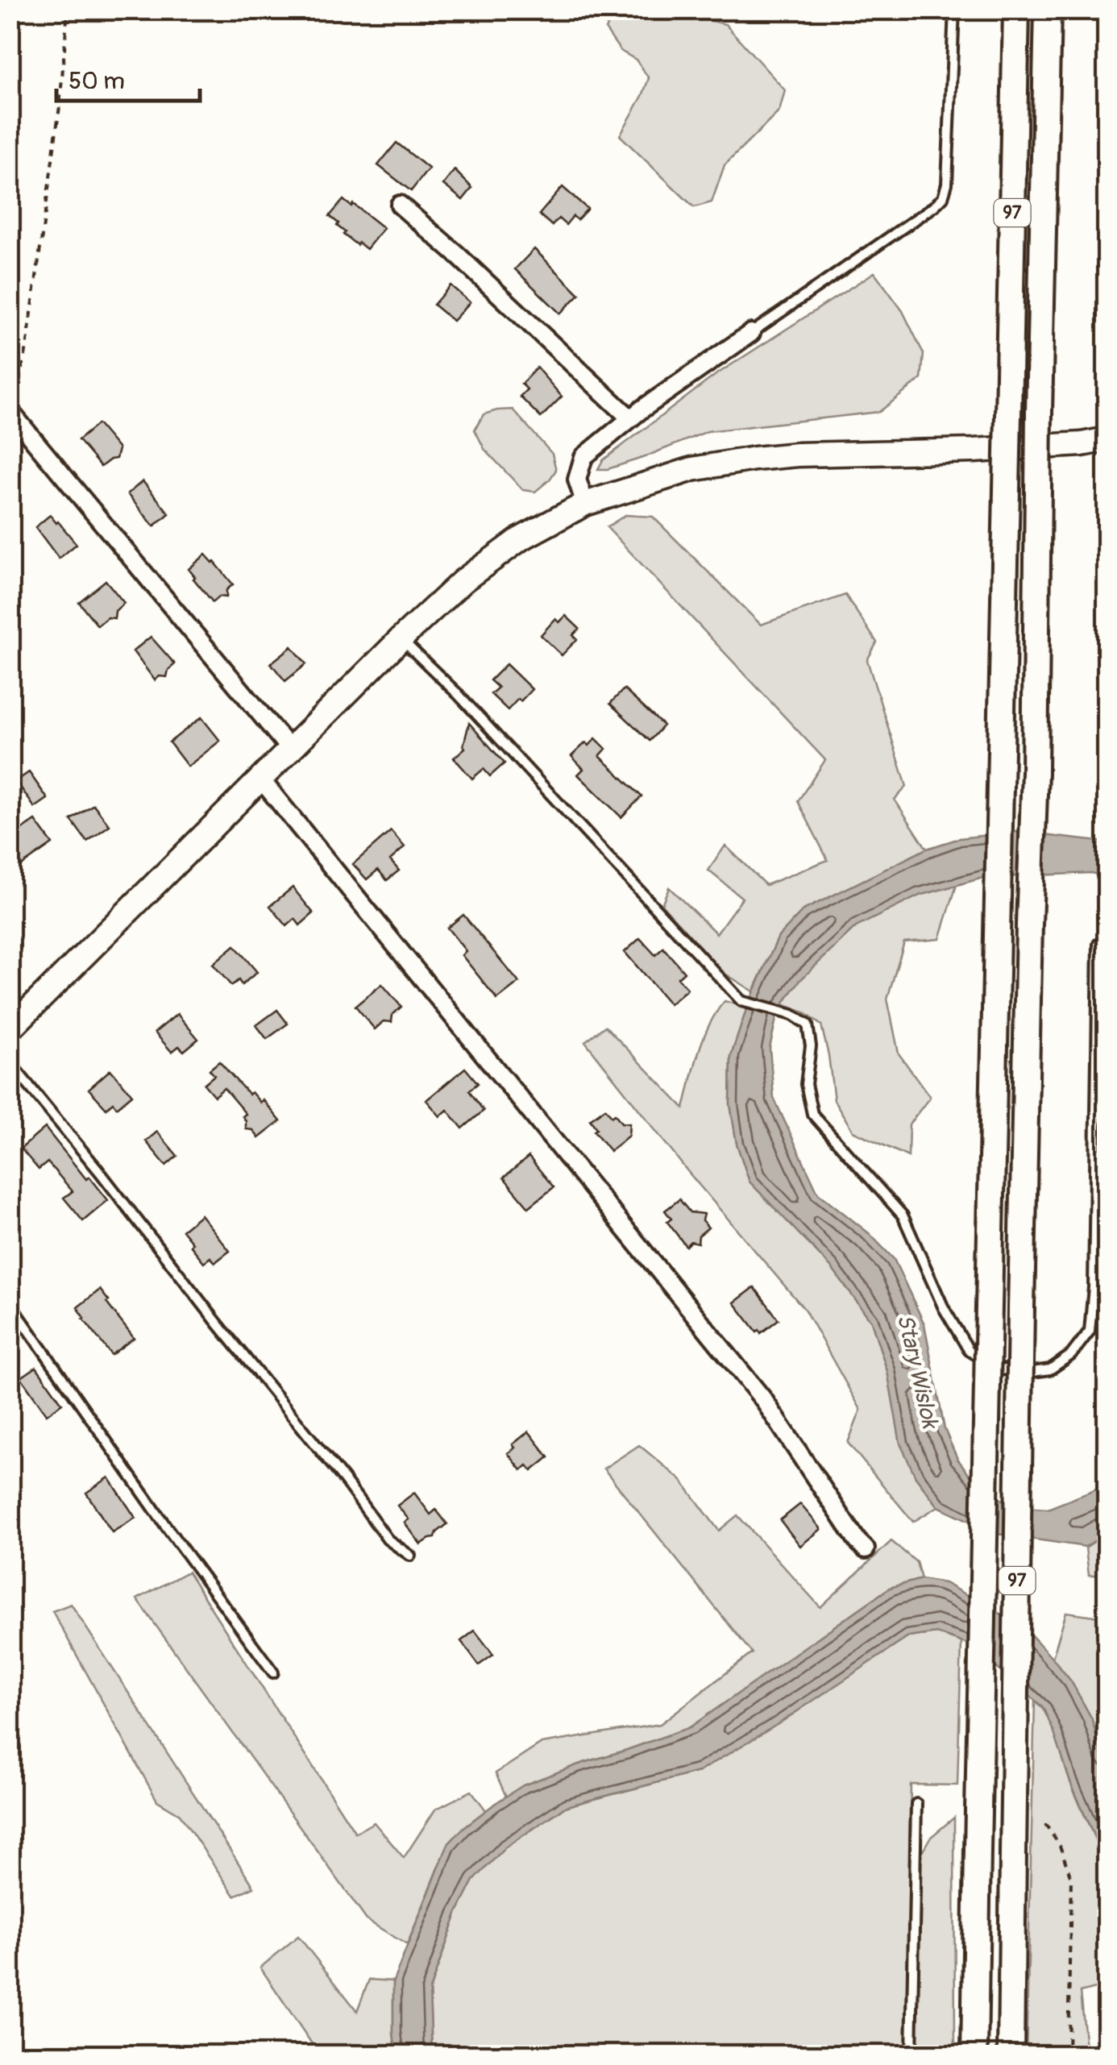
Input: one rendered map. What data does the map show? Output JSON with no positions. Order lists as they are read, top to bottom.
{
  "streets": {
    "main road": ["97"]
  },
  "water": ["Stary Wislok"],
  "scale_bar": "50 m"
}
